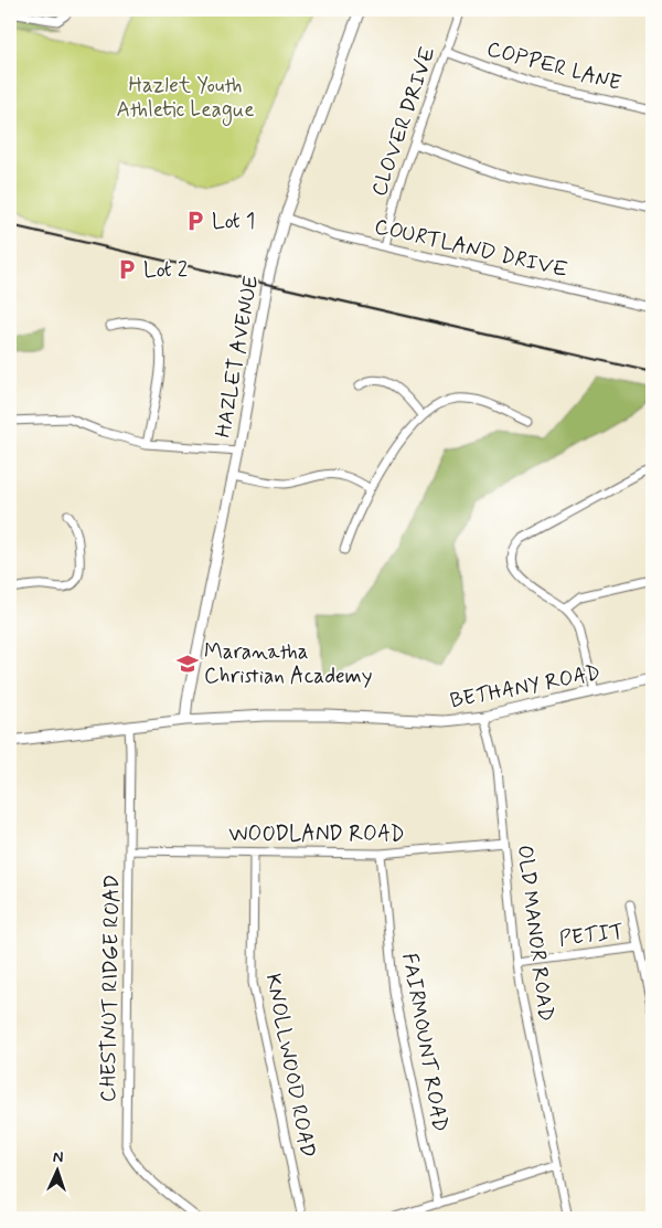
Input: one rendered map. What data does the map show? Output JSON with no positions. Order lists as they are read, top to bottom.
{
  "streets": {
    "street": [
      "COPPER LANE",
      "CLOVER DRIVE",
      "COURTLAND DRIVE",
      "HAZLET AVENUE",
      "BETHANY ROAD",
      "WOODLAND ROAD",
      "OLD MANOR ROAD",
      "PETIT",
      "CHESTNUT RIDGE ROAD",
      "FAIRMOUNT ROAD",
      "KNOLLWOOD ROAD"
    ]
  },
  "crossings": [
    ["COPPER LANE", "CLOVER DRIVE"],
    ["CLOVER DRIVE", "COURTLAND DRIVE"],
    ["COURTLAND DRIVE", "HAZLET AVENUE"],
    ["HAZLET AVENUE", "BETHANY ROAD"],
    ["BETHANY ROAD", "OLD MANOR ROAD"],
    ["BETHANY ROAD", "CHESTNUT RIDGE ROAD"],
    ["WOODLAND ROAD", "OLD MANOR ROAD"],
    ["WOODLAND ROAD", "CHESTNUT RIDGE ROAD"],
    ["WOODLAND ROAD", "FAIRMOUNT ROAD"],
    ["WOODLAND ROAD", "KNOLLWOOD ROAD"],
    ["OLD MANOR ROAD", "PETIT"]
  ],
  "parks": ["Hazlet Youth Athletic League"],
  "places": {
    "parking": ["Lot 1", "Lot 2"],
    "school or university": ["Maranatha Christian Academy"]
  },
  "north": "top"
}
